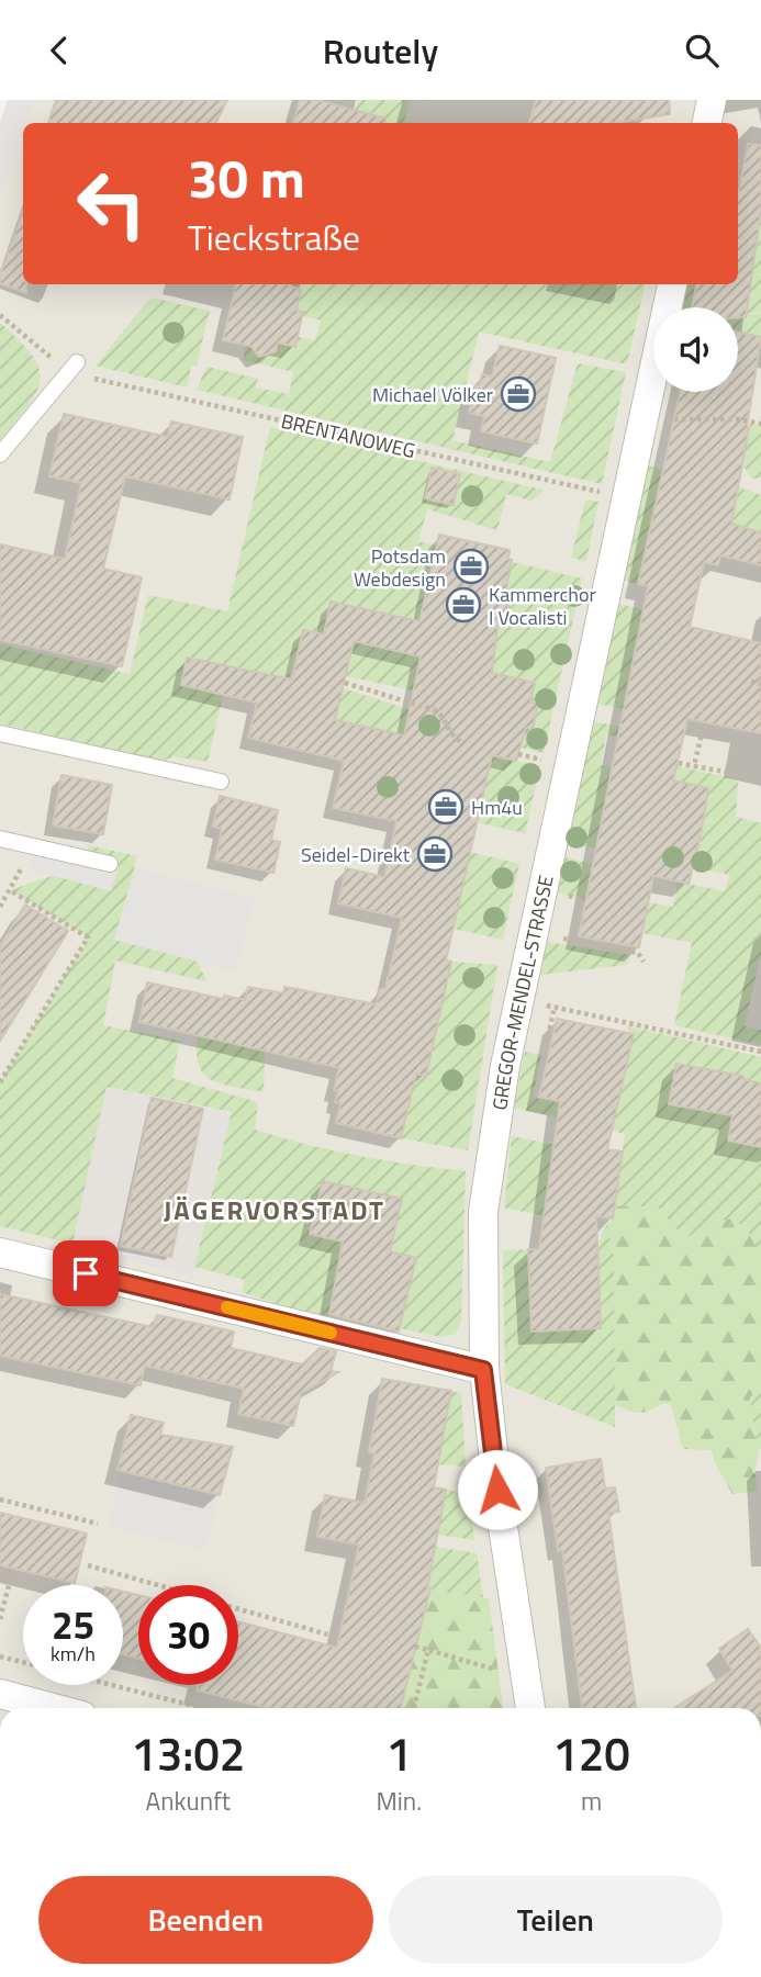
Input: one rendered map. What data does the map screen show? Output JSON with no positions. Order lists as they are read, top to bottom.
{
  "streets": {
    "street": ["GREGOR-MENDEL-STRASSE"],
    "path": ["BRENTANOWEG"]
  },
  "crossings": [
    ["BRENTANOWEG", "GREGOR-MENDEL-STRASSE"]
  ],
  "districts": ["JÄGERVORSTADT"],
  "places": {
    "office": [
      "Michael Völker",
      "Potsdam Webdesign",
      "Kammerchor I Vocalisti",
      "Hm4u",
      "Seidel-Direkt"
    ]
  },
  "page": {
    "header": "Routely",
    "turn": ["30 m", "Tieckstraße"],
    "speed": "25 km/h",
    "limit": "30",
    "eta": [
      "13:02",
      "Ankunft",
      "1",
      "Min.",
      "120",
      "m"
    ],
    "buttons": ["Beenden", "Teilen"]
  }
}
